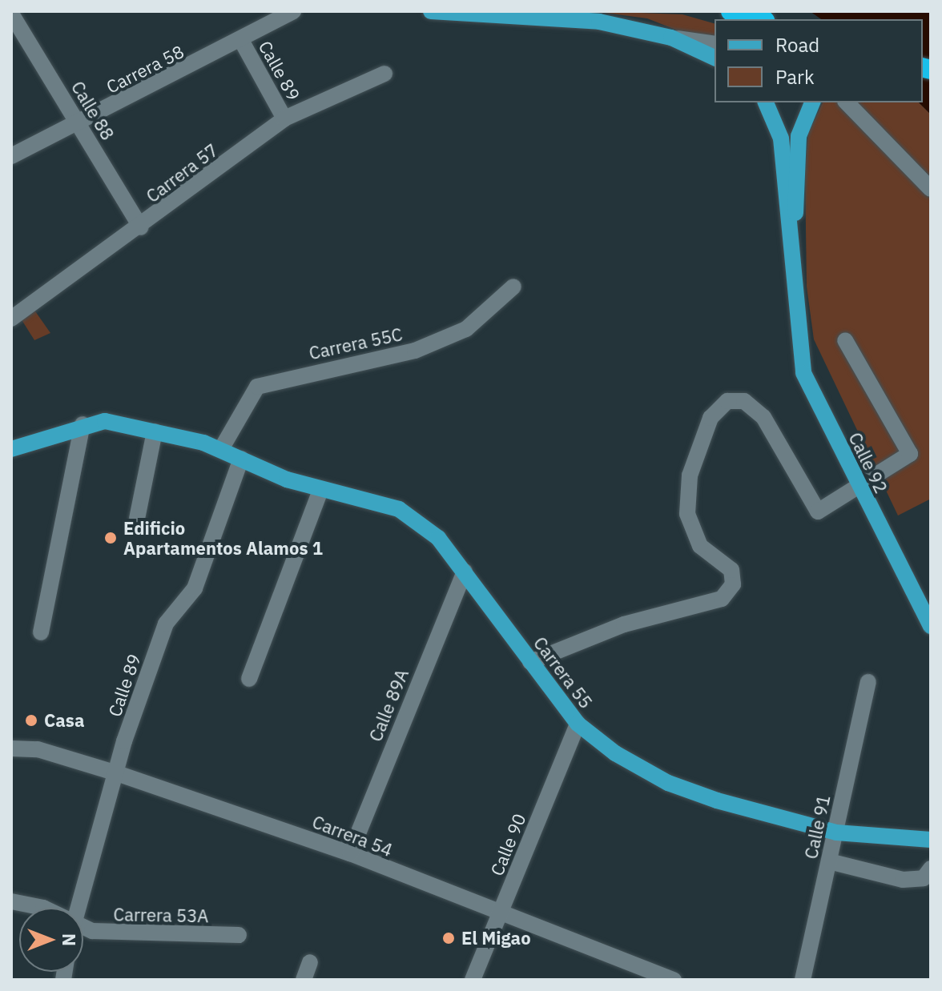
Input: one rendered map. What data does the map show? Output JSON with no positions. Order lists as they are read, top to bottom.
{
  "streets": {
    "main road": ["Calle 92", "Carrera 55"],
    "street": [
      "Carrera 58",
      "Calle 89",
      "Calle 88",
      "Carrera 57",
      "Carrera 55C",
      "Calle 89A",
      "Calle 91",
      "Carrera 54",
      "Calle 90",
      "Carrera 53A"
    ]
  },
  "crossings": [
    ["Carrera 58", "Calle 89"],
    ["Carrera 58", "Calle 88"],
    ["Calle 89", "Carrera 57"],
    ["Calle 89", "Carrera 55"],
    ["Calle 89", "Carrera 54"],
    ["Calle 88", "Carrera 57"],
    ["Carrera 55C", "Carrera 55"],
    ["Carrera 55", "Calle 89A"],
    ["Carrera 55", "Calle 91"],
    ["Carrera 55", "Calle 90"],
    ["Calle 89A", "Carrera 54"],
    ["Carrera 54", "Calle 90"]
  ],
  "places": ["Edificio Apartamentos Alamos 1", "Casa", "El Migao"],
  "legend": ["Road", "Park"],
  "north": "right"
}
